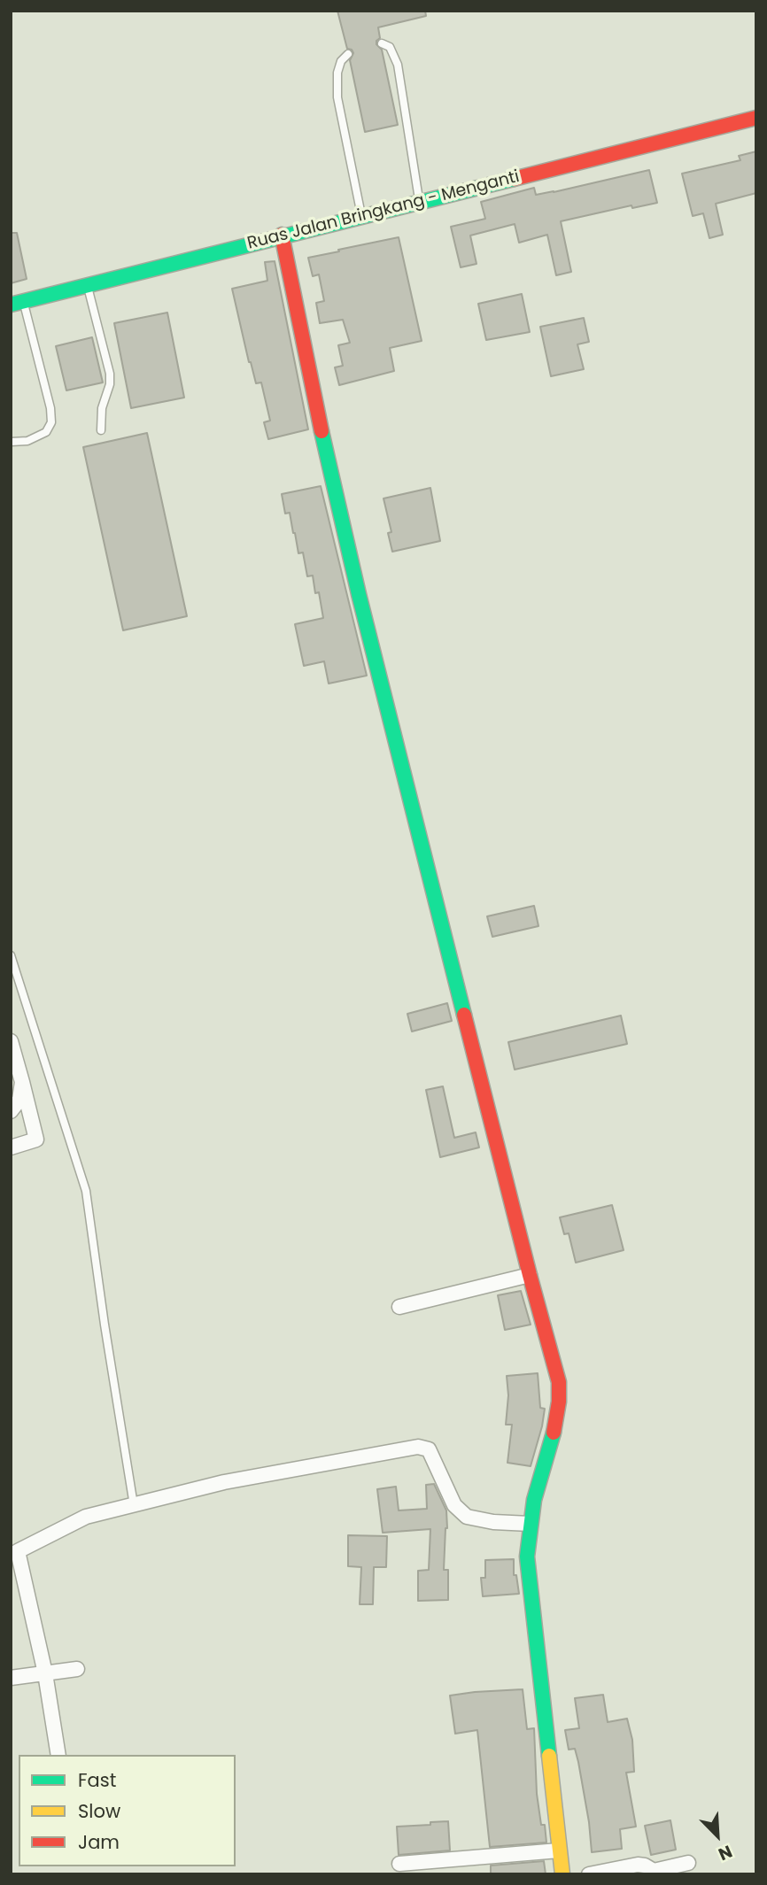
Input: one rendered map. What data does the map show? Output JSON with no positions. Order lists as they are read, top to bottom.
{
  "streets": {
    "street": ["Ruas Jalan Bringkang - Menganti"]
  },
  "legend": ["Fast", "Slow", "Jam"],
  "north": "bottom right"
}
